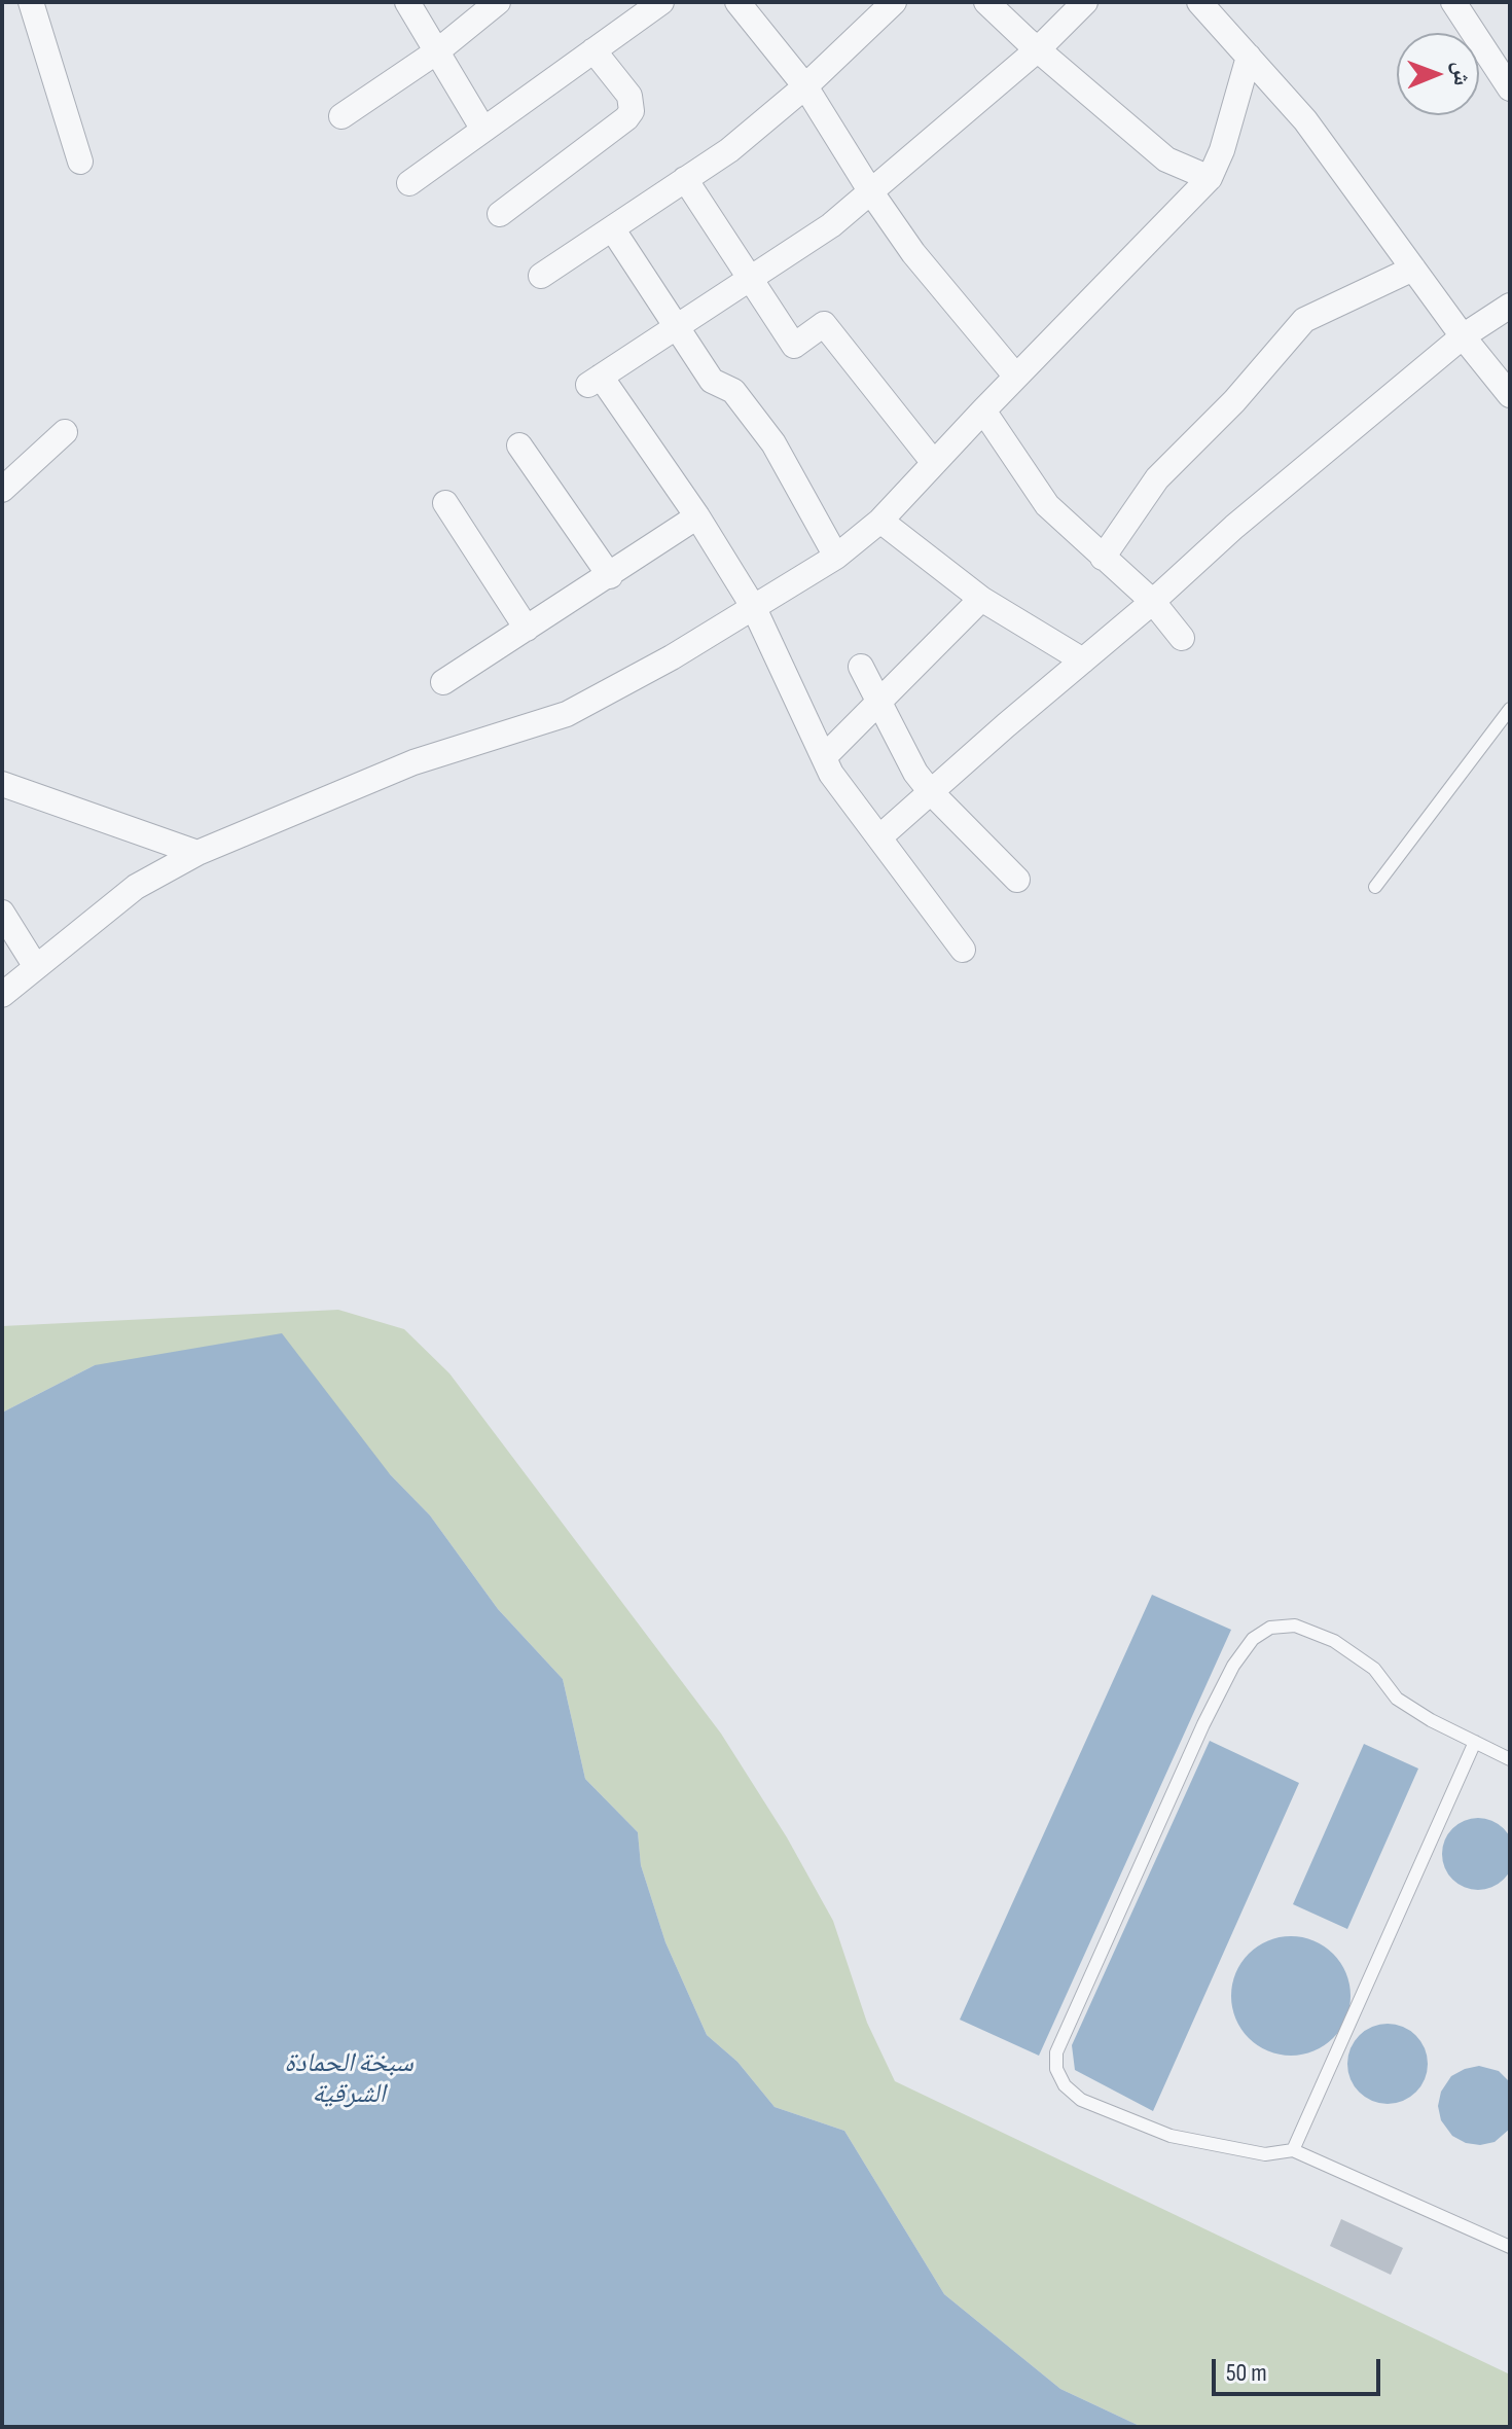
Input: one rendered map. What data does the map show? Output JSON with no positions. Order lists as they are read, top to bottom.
{
  "water": ["سبخة الحمادة الشرقية"],
  "scale_bar": "50 m",
  "north": "right"
}
